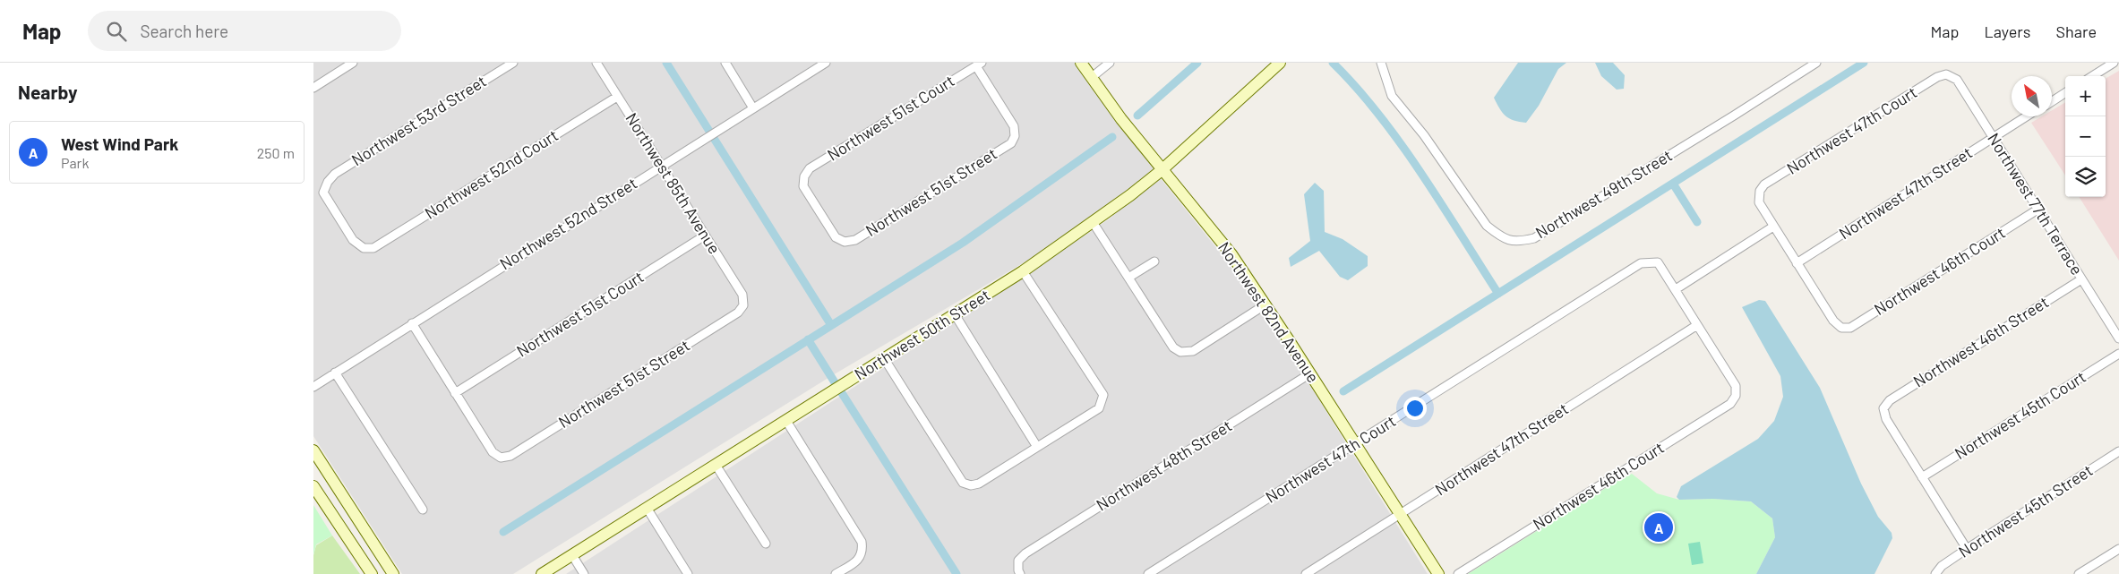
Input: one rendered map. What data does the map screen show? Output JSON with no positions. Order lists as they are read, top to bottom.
{
  "streets": {
    "street": [
      "Northwest 51st Court",
      "Northwest 53rd Street",
      "Northwest 47th Court",
      "Northwest 52nd Court",
      "Northwest 85th Avenue",
      "Northwest 51st Street",
      "Northwest 47th Street",
      "Northwest 49th Street",
      "Northwest 77th Terrace",
      "Northwest 52nd Street",
      "Northwest 46th Court",
      "Northwest 82nd Avenue",
      "Northwest 50th Street",
      "Northwest 46th Street",
      "Northwest 45th Court",
      "Northwest 48th Street",
      "Northwest 45th Street"
    ]
  },
  "crossings": [
    ["Northwest 51st Court", "Northwest 85th Avenue"],
    ["Northwest 51st Court", "Northwest 51st Street"],
    ["Northwest 53rd Street", "Northwest 52nd Court"],
    ["Northwest 47th Court", "Northwest 77th Terrace"],
    ["Northwest 47th Court", "Northwest 82nd Avenue"],
    ["Northwest 52nd Court", "Northwest 85th Avenue"],
    ["Northwest 85th Avenue", "Northwest 51st Street"],
    ["Northwest 85th Avenue", "Northwest 52nd Street"],
    ["Northwest 47th Street", "Northwest 77th Terrace"],
    ["Northwest 47th Street", "Northwest 46th Court"],
    ["Northwest 47th Street", "Northwest 82nd Avenue"],
    ["Northwest 77th Terrace", "Northwest 46th Court"],
    ["Northwest 77th Terrace", "Northwest 46th Street"],
    ["Northwest 82nd Avenue", "Northwest 50th Street"],
    ["Northwest 82nd Avenue", "Northwest 48th Street"],
    ["Northwest 46th Street", "Northwest 45th Court"]
  ],
  "north": "top left",
  "page": {
    "header": "Map",
    "search": "Search here",
    "nav": ["Map", "Layers", "Share"],
    "heading": "Nearby",
    "map_buttons": ["+", "−"],
    "list": [
      {
        "mark": "A",
        "name": "West Wind Park",
        "note": "Park",
        "value": "250 m"
      }
    ],
    "pins": "A"
  }
}
